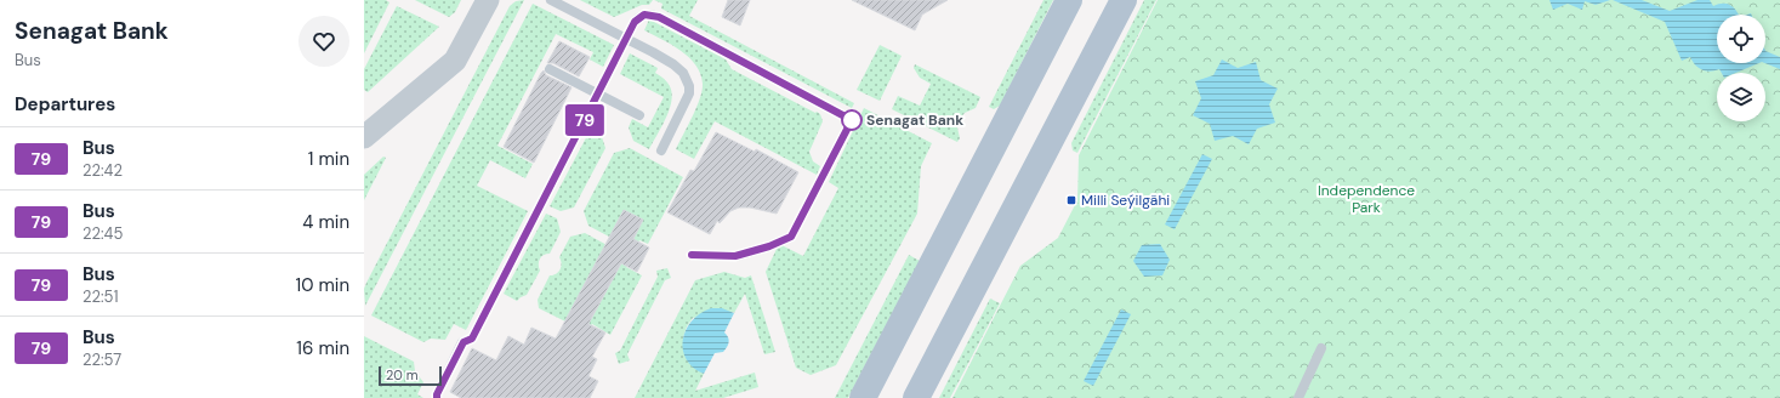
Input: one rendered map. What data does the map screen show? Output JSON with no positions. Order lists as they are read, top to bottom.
{
  "parks": ["Independence Park"],
  "places": {
    "other": ["Senagat Bank"],
    "transit": ["Milli Seýilgähi"]
  },
  "lines": ["bus line 79"],
  "scale_bar": "20 m",
  "page": {
    "heading": [
      ["Senagat Bank", "Bus"],
      "Departures"
    ],
    "on_map": "79",
    "list": [
      {
        "mark": "79",
        "name": "Bus",
        "note": "22:42",
        "value": "1 min"
      },
      {
        "mark": "79",
        "name": "Bus",
        "note": "22:45",
        "value": "4 min"
      },
      {
        "mark": "79",
        "name": "Bus",
        "note": "22:51",
        "value": "10 min"
      },
      {
        "mark": "79",
        "name": "Bus",
        "note": "22:57",
        "value": "16 min"
      }
    ],
    "scale": "20 m"
  }
}
